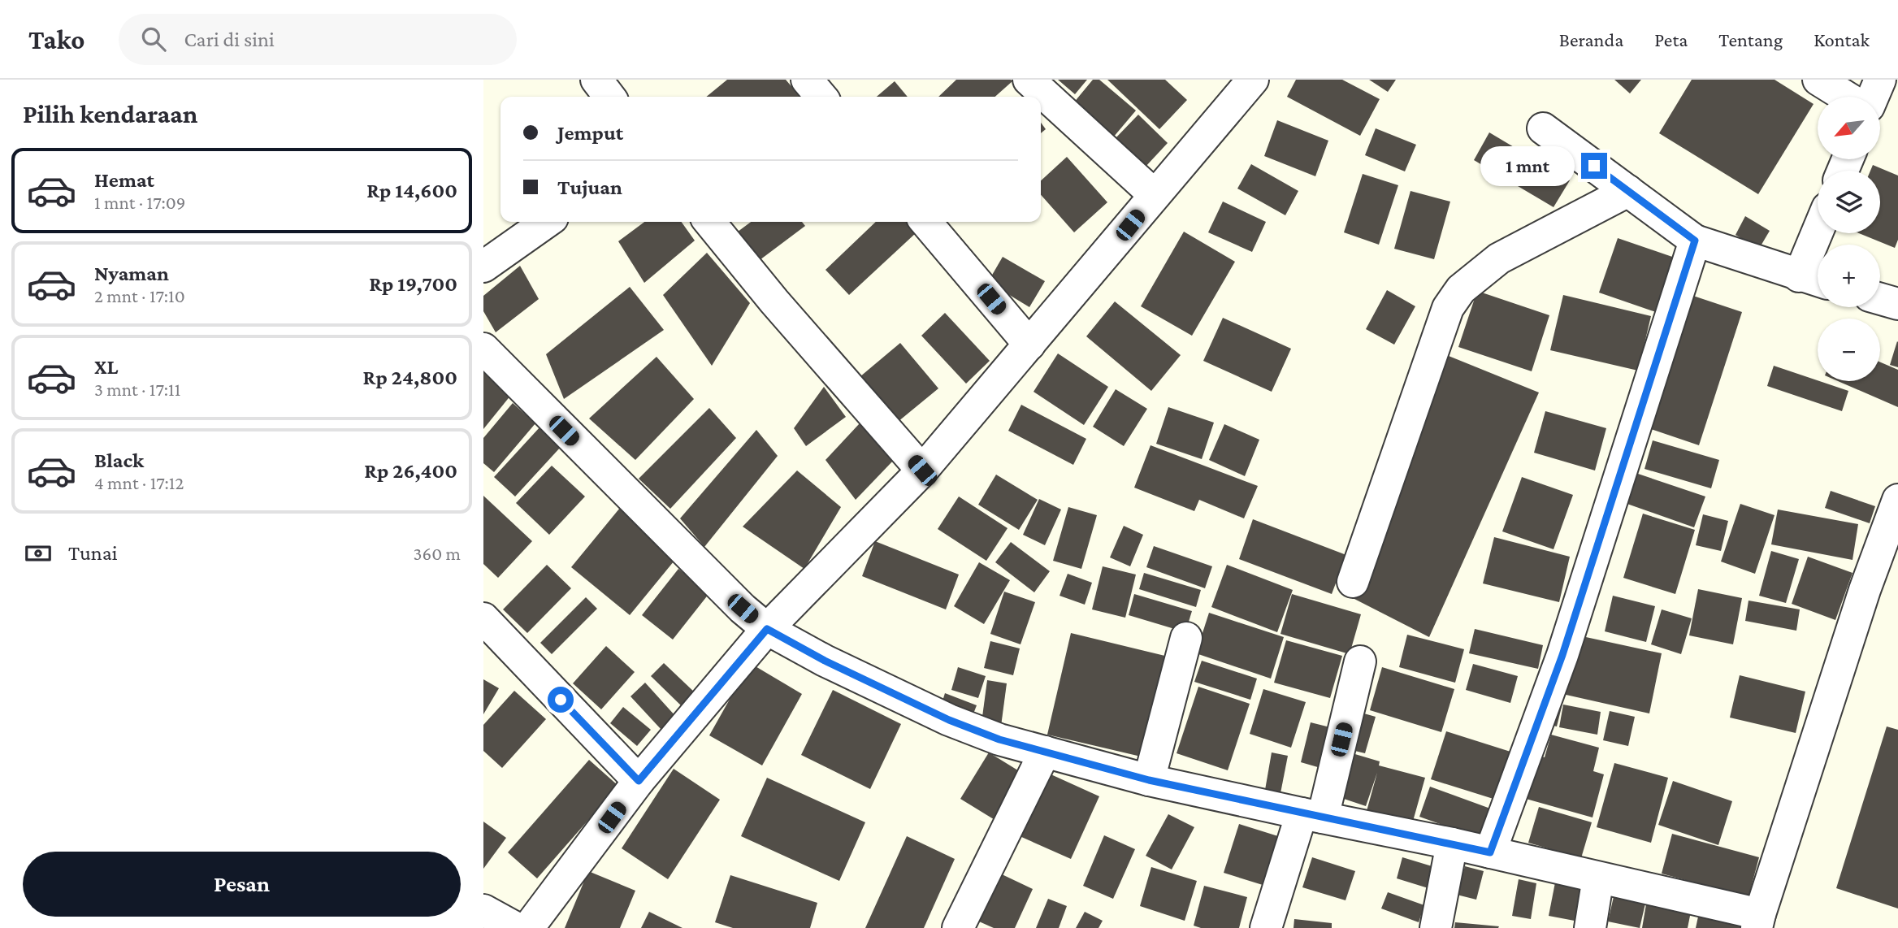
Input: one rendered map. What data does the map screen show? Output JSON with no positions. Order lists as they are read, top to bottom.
{
  "north": "bottom left",
  "page": {
    "header": "Tako",
    "search": "Cari di sini",
    "nav": [
      "Beranda",
      "Peta",
      "Tentang",
      "Kontak"
    ],
    "heading": "Pilih kendaraan",
    "map_buttons": ["+", "−"],
    "banner": ["Jemput", "Tujuan"],
    "bubble": "1 mnt",
    "list": [
      {
        "name": "Hemat",
        "note": "1 mnt · 17:09",
        "value": "Rp 14,600"
      },
      {
        "name": "Nyaman",
        "note": "2 mnt · 17:10",
        "value": "Rp 19,700"
      },
      {
        "name": "XL",
        "note": "3 mnt · 17:11",
        "value": "Rp 24,800"
      },
      {
        "name": "Black",
        "note": "4 mnt · 17:12",
        "value": "Rp 26,400"
      }
    ],
    "pay": ["Tunai", "360 m"],
    "buttons": "Pesan"
  }
}
